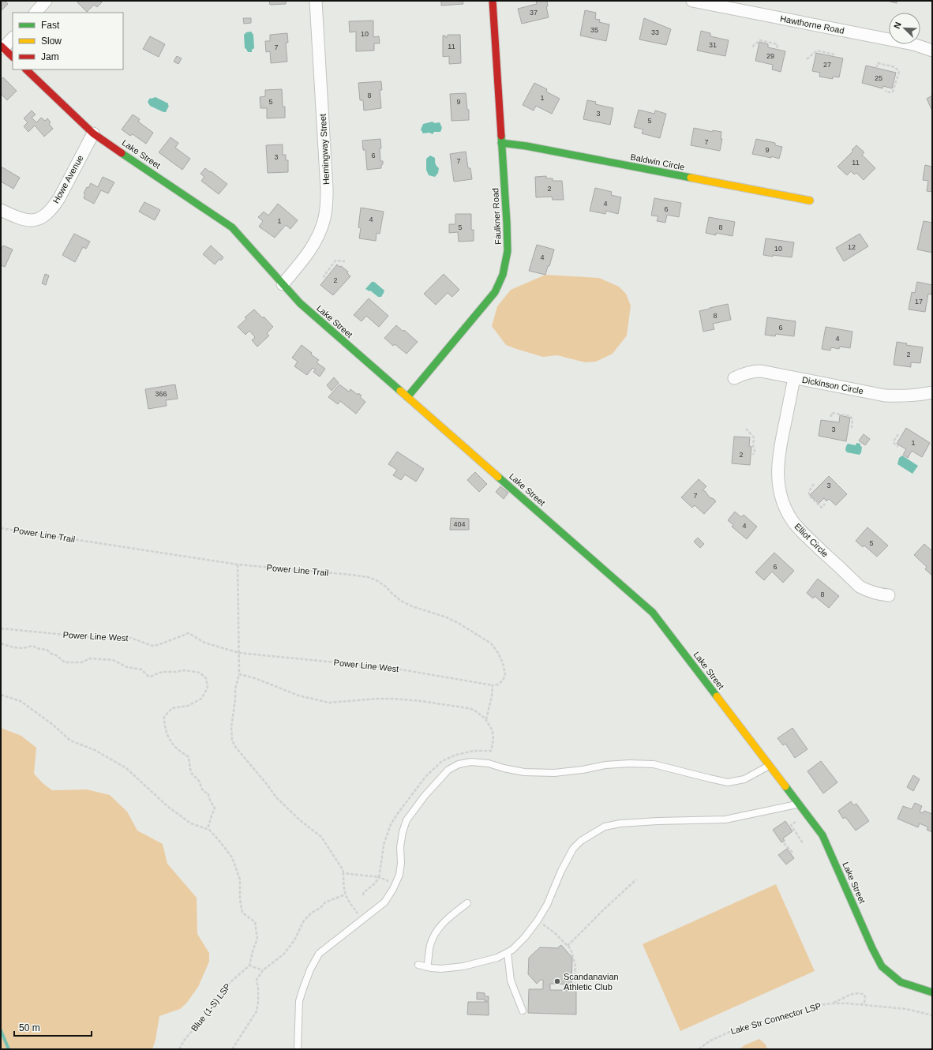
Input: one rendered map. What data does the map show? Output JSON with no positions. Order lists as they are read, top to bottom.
{
  "streets": {
    "main road": ["Lake Street", "Baldwin Circle", "Faulkner Road"],
    "street": [
      "Hawthorne Road",
      "Hemingway Street",
      "Howe Avenue",
      "Dickinson Circle",
      "Elliot Circle"
    ],
    "path": [
      "Power Line Trail",
      "Power Line West",
      "Blue (1-S) LSP",
      "Lake Str Connector LSP"
    ]
  },
  "crossings": [
    ["Hemingway Street", "Lake Street"],
    ["Lake Street", "Howe Avenue"],
    ["Lake Street", "Faulkner Road"],
    ["Baldwin Circle", "Faulkner Road"],
    ["Dickinson Circle", "Elliot Circle"],
    ["Power Line Trail", "Power Line West"]
  ],
  "places": ["Scandanavian Athletic Club"],
  "house_numbers": [
    "37",
    "35",
    "33",
    "10",
    "31",
    "11",
    "7",
    "29",
    "27",
    "25",
    "8",
    "1",
    "5",
    "9",
    "3",
    "5",
    "7",
    "9",
    "6",
    "3",
    "7",
    "11",
    "2",
    "4",
    "6",
    "4",
    "1",
    "5",
    "8",
    "12",
    "10",
    "4",
    "2",
    "17",
    "8",
    "6",
    "4",
    "2",
    "366",
    "3",
    "1",
    "2",
    "3",
    "7",
    "404",
    "4",
    "5",
    "6",
    "8"
  ],
  "legend": ["Fast", "Slow", "Jam"],
  "scale_bar": "50 m",
  "north": "top left"
}
